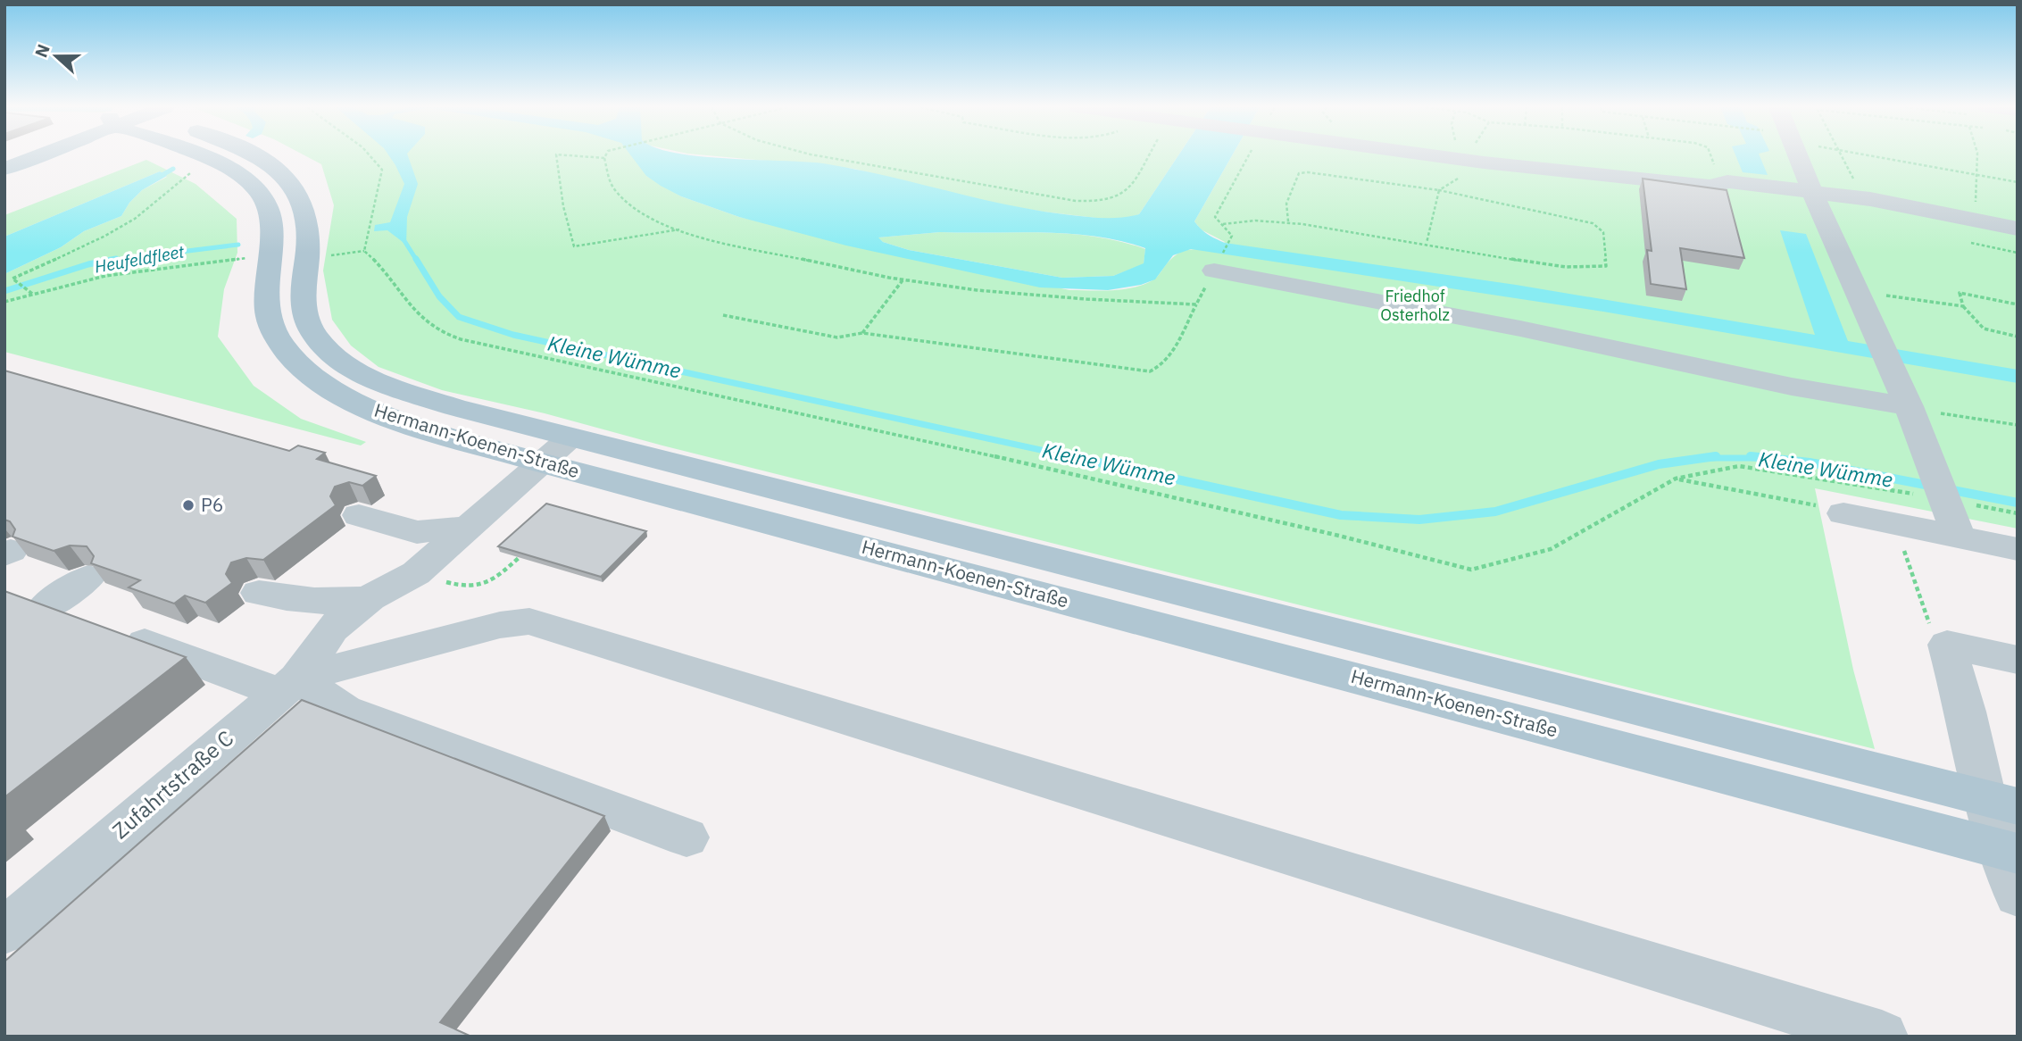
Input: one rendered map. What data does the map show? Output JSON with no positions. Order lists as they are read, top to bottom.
{
  "streets": {
    "main road": ["Hermann-Koenen-Straße"],
    "street": ["Zufahrtstraße C"]
  },
  "water": ["Heufeldfleet", "Kleine Wümme"],
  "parks": ["Friedhof Osterholz"],
  "places": ["P6"],
  "north": "left"
}
